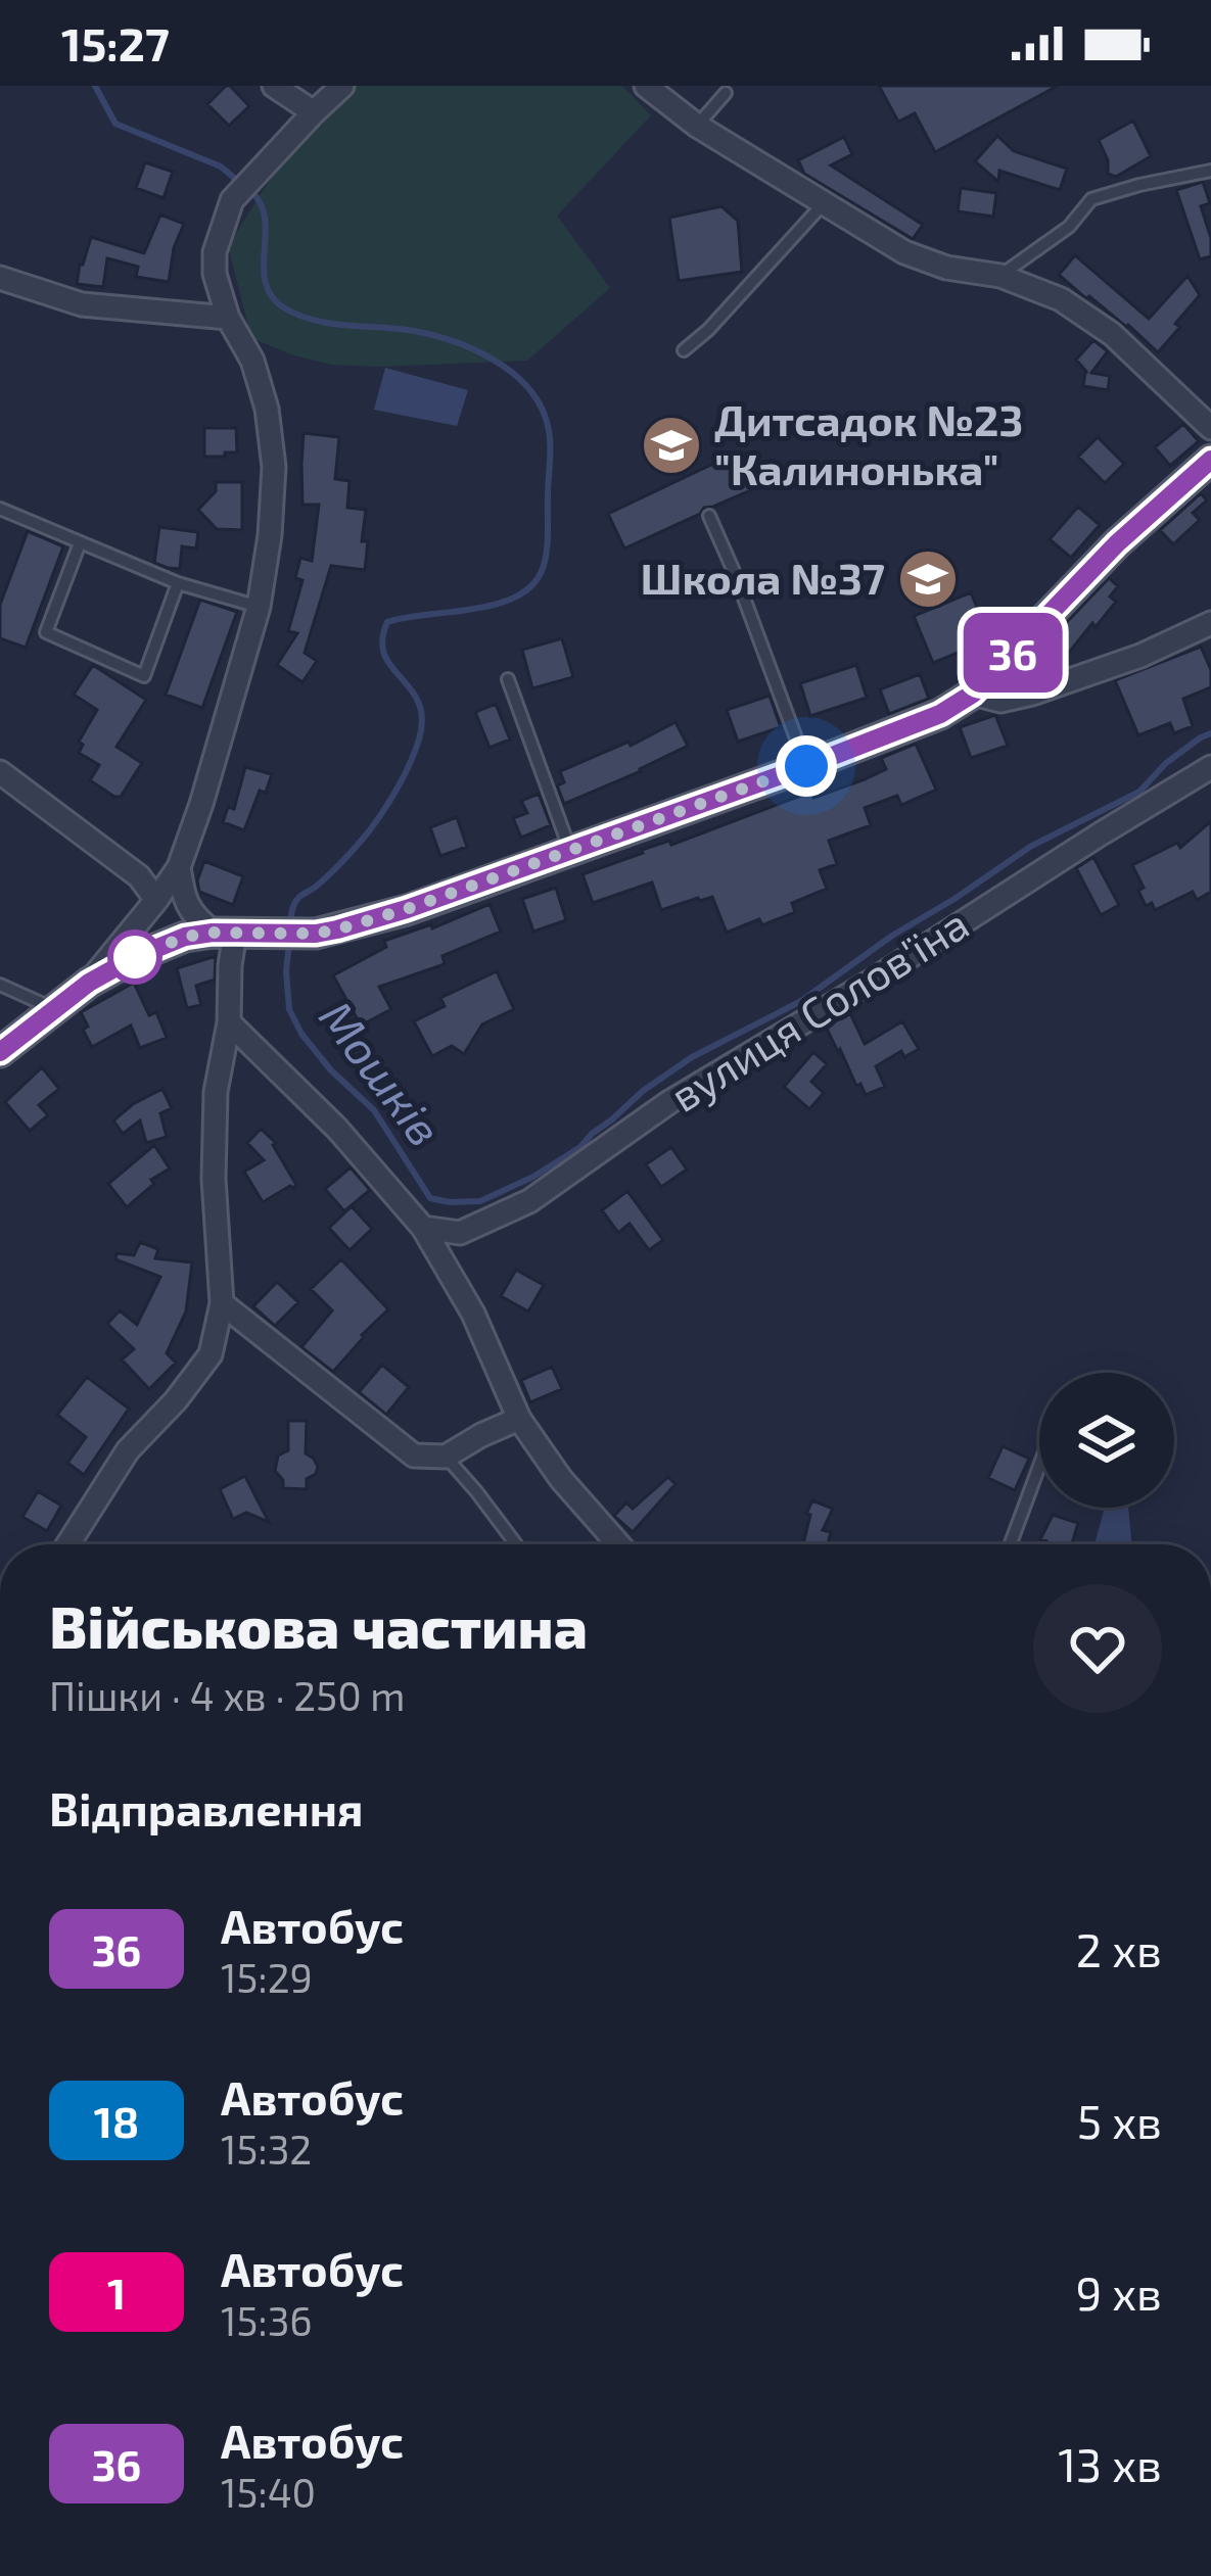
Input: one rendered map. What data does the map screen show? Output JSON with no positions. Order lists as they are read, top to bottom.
{
  "streets": {
    "street": ["вулиця Солов'їна"]
  },
  "water": ["Мошків"],
  "places": {
    "school or university": ["Дитсадок №23 \"Калинонька\"", "Школа №37"]
  },
  "lines": ["bus line 36"],
  "page": {
    "status": "15:27",
    "on_map": "36",
    "heading": [
      ["Військова частина", "Пішки · 4 хв · 250 m"],
      "Відправлення"
    ],
    "list": [
      {
        "mark": "36",
        "name": "Автобус",
        "note": "15:29",
        "value": "2 хв"
      },
      {
        "mark": "18",
        "name": "Автобус",
        "note": "15:32",
        "value": "5 хв"
      },
      {
        "mark": "1",
        "name": "Автобус",
        "note": "15:36",
        "value": "9 хв"
      },
      {
        "mark": "36",
        "name": "Автобус",
        "note": "15:40",
        "value": "13 хв"
      }
    ]
  }
}
